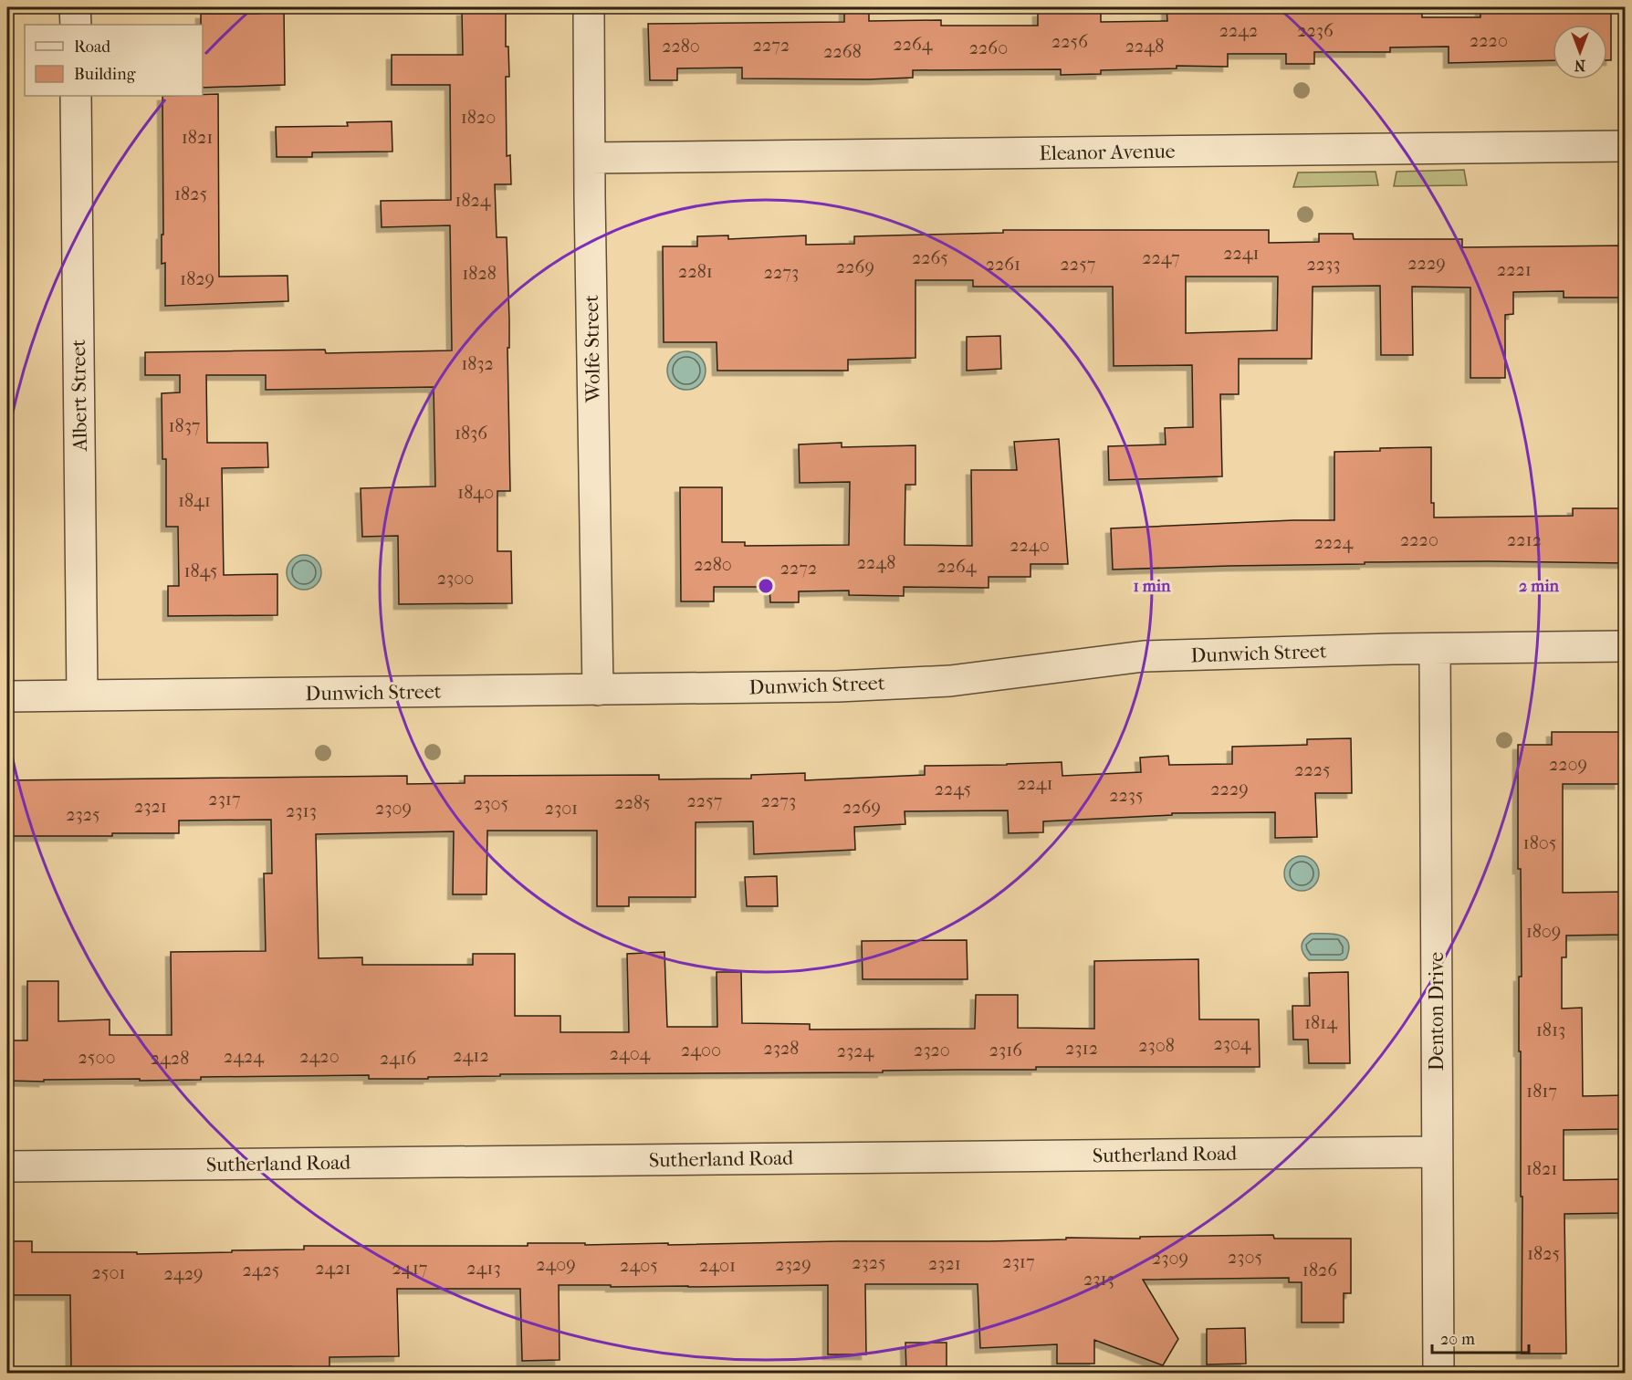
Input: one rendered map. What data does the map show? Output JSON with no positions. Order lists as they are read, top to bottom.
{
  "streets": {
    "street": [
      "Eleanor Avenue",
      "Wolfe Street",
      "Albert Street",
      "Dunwich Street",
      "Denton Drive",
      "Sutherland Road"
    ]
  },
  "crossings": [
    ["Eleanor Avenue", "Wolfe Street"],
    ["Wolfe Street", "Dunwich Street"],
    ["Albert Street", "Dunwich Street"],
    ["Dunwich Street", "Denton Drive"],
    ["Denton Drive", "Sutherland Road"]
  ],
  "house_numbers": [
    "2242",
    "2236",
    "2220",
    "2256",
    "2264",
    "2272",
    "2280",
    "2248",
    "2260",
    "2268",
    "1820",
    "1821",
    "1825",
    "1824",
    "2241",
    "2265",
    "2247",
    "2229",
    "2261",
    "2257",
    "2233",
    "2269",
    "2221",
    "2281",
    "2273",
    "1828",
    "1829",
    "1832",
    "1837",
    "1836",
    "1840",
    "1841",
    "2220",
    "2212",
    "2224",
    "2240",
    "2248",
    "2280",
    "2264",
    "2272",
    "1845",
    "2300",
    "2209",
    "2225",
    "2241",
    "2245",
    "2229",
    "2235",
    "2317",
    "2257",
    "2273",
    "2285",
    "2305",
    "2321",
    "2269",
    "2309",
    "2301",
    "2313",
    "2325",
    "1805",
    "1809",
    "1814",
    "1813",
    "2304",
    "2308",
    "2328",
    "2312",
    "2400",
    "2320",
    "2316",
    "2324",
    "2404",
    "2412",
    "2424",
    "2420",
    "2500",
    "2428",
    "2416",
    "1817",
    "1821",
    "1825",
    "2305",
    "2309",
    "2317",
    "2325",
    "2321",
    "2409",
    "2329",
    "2405",
    "2401",
    "2421",
    "2417",
    "2413",
    "2425",
    "1826",
    "2501",
    "2429",
    "2313"
  ],
  "legend": ["Road", "Building"],
  "scale_bar": "20 m",
  "north": "bottom",
  "rings": ["1 min", "2 min"]
}
